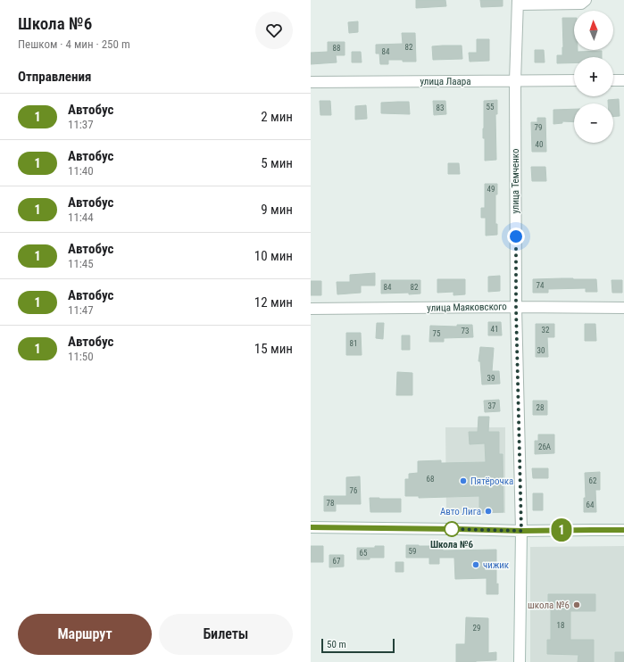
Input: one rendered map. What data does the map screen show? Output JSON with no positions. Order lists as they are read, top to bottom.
{
  "streets": {
    "street": ["улица Лаара", "улица Темченко", "улица Маяковского"]
  },
  "crossings": [
    ["улица Лаара", "улица Темченко"],
    ["улица Темченко", "улица Маяковского"]
  ],
  "places": [
    "Пятёрочка",
    "Авто Лига",
    "Школа №6",
    "чижик",
    "школа №6"
  ],
  "lines": ["bus line 1"],
  "house_numbers": [
    "82",
    "88",
    "84",
    "55",
    "83",
    "79",
    "40",
    "49",
    "74",
    "84",
    "82",
    "41",
    "32",
    "73",
    "75",
    "81",
    "30",
    "39",
    "37",
    "28",
    "26А",
    "68",
    "62",
    "76",
    "78",
    "64",
    "59",
    "65",
    "67",
    "18",
    "29"
  ],
  "scale_bar": "50 m",
  "north": "top",
  "page": {
    "heading": [
      ["Школа №6", "Пешком · 4 мин · 250 m"],
      "Отправления"
    ],
    "on_map": "1",
    "map_buttons": ["+", "−"],
    "list": [
      {
        "mark": "1",
        "name": "Автобус",
        "note": "11:37",
        "value": "2 мин"
      },
      {
        "mark": "1",
        "name": "Автобус",
        "note": "11:40",
        "value": "5 мин"
      },
      {
        "mark": "1",
        "name": "Автобус",
        "note": "11:44",
        "value": "9 мин"
      },
      {
        "mark": "1",
        "name": "Автобус",
        "note": "11:45",
        "value": "10 мин"
      },
      {
        "mark": "1",
        "name": "Автобус",
        "note": "11:47",
        "value": "12 мин"
      },
      {
        "mark": "1",
        "name": "Автобус",
        "note": "11:50",
        "value": "15 мин"
      }
    ],
    "buttons": ["Маршрут", "Билеты"],
    "scale": "50 m"
  }
}
